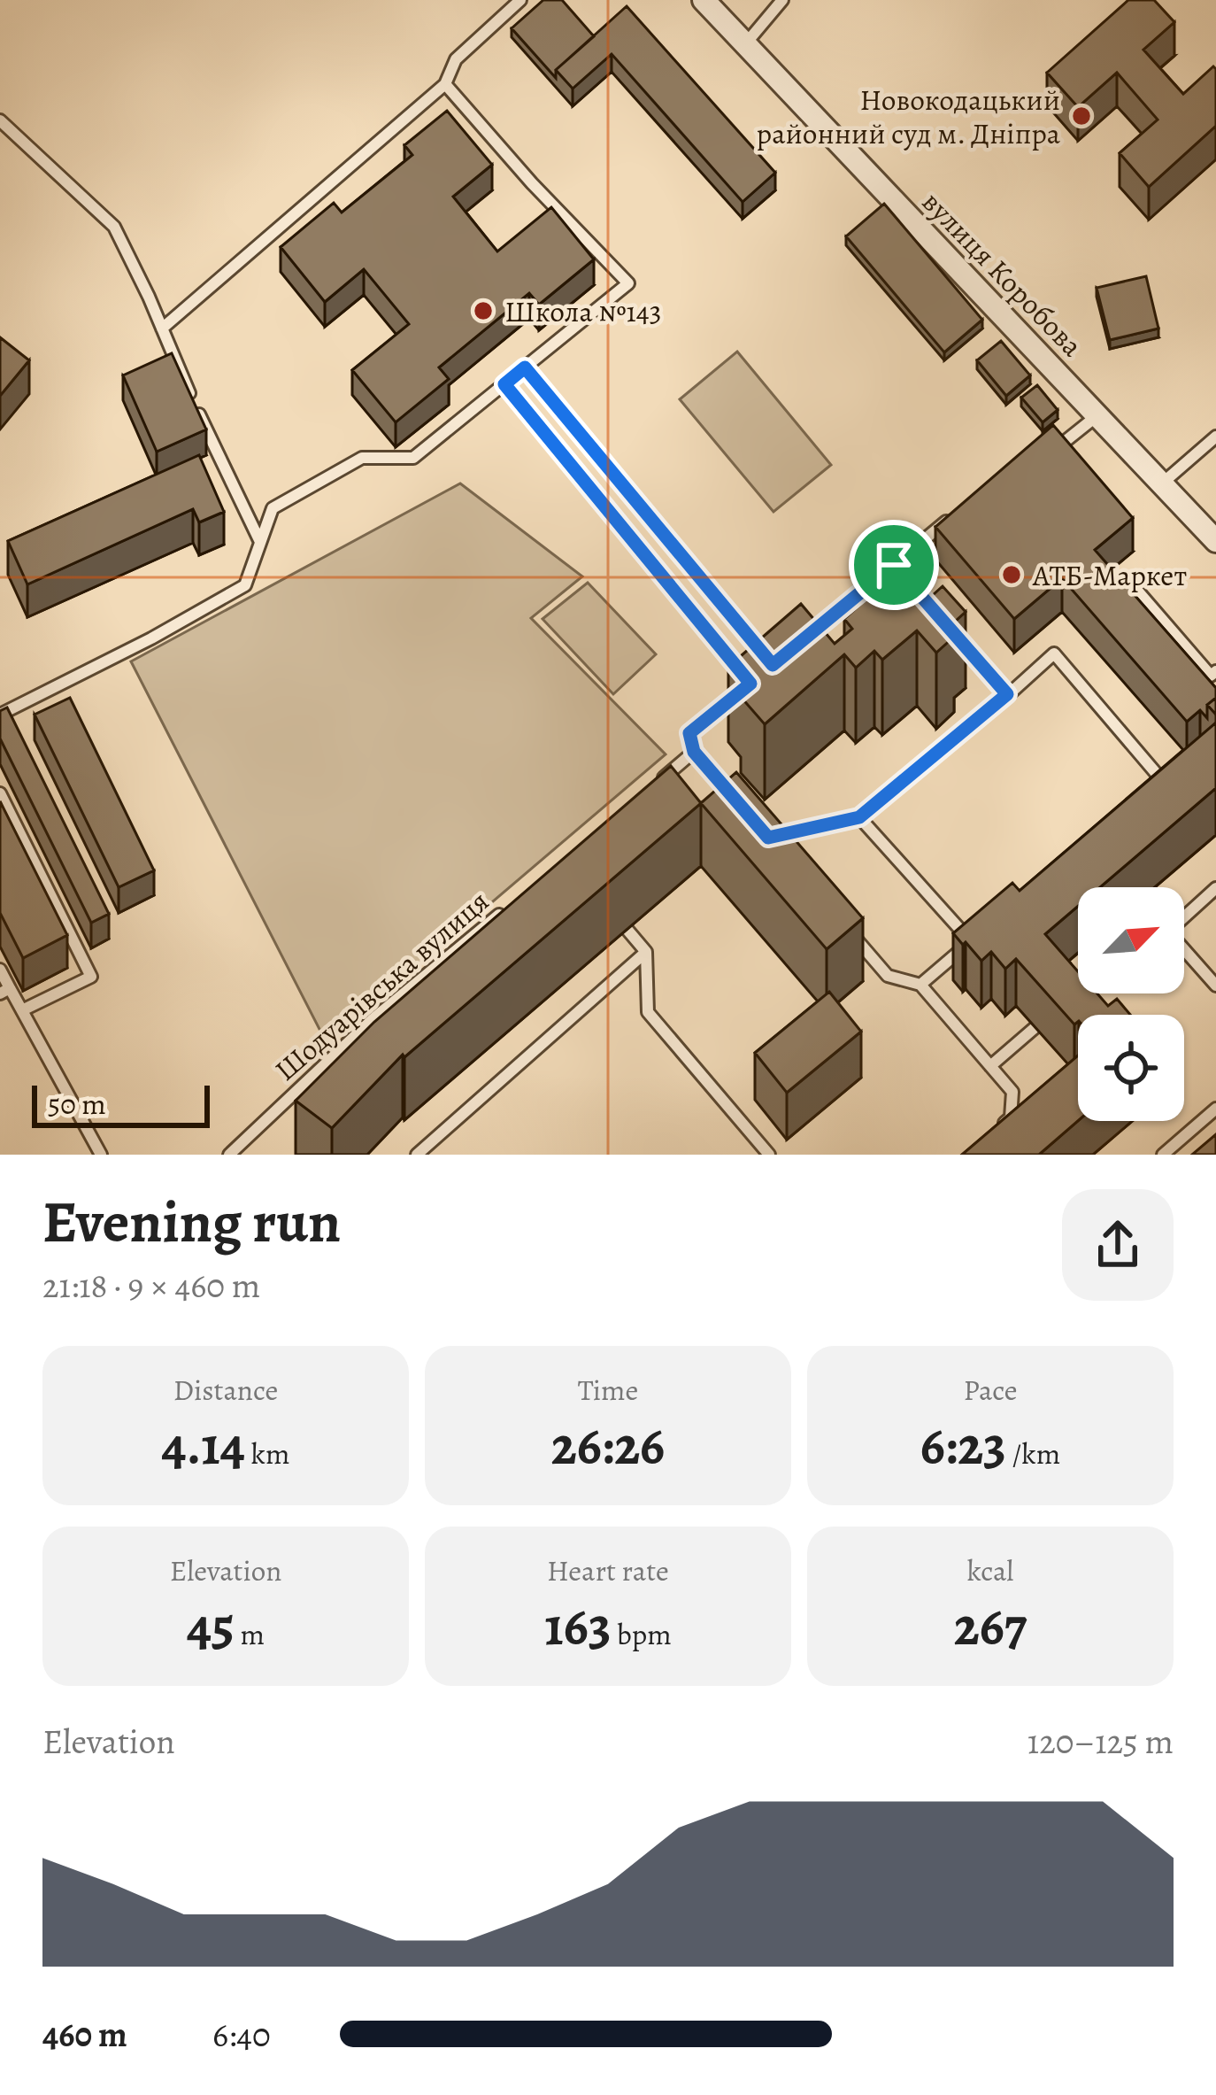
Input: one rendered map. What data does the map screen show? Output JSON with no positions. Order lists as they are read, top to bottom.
{
  "streets": {
    "street": ["вулиця Коробова"],
    "lane": ["Шодуарівська вулиця"]
  },
  "places": ["Новокодацький районний суд м. Дніпра", "Школа №143", "АТБ-Маркет"],
  "scale_bar": "50 m",
  "north": "top right",
  "page": {
    "scale": "50 m",
    "heading": ["Evening run", "21:18 · 9 × 460 m"],
    "stats": [
      ["Distance", "4.14 km"],
      ["Time", "26:26"],
      ["Pace", "6:23 /km"],
      ["Elevation", "45 m"],
      ["Heart rate", "163 bpm"],
      ["kcal", "267"]
    ],
    "chart": ["Elevation", "120–125 m"],
    "list": [
      {
        "name": "460 m",
        "note": "6:40"
      }
    ]
  }
}
